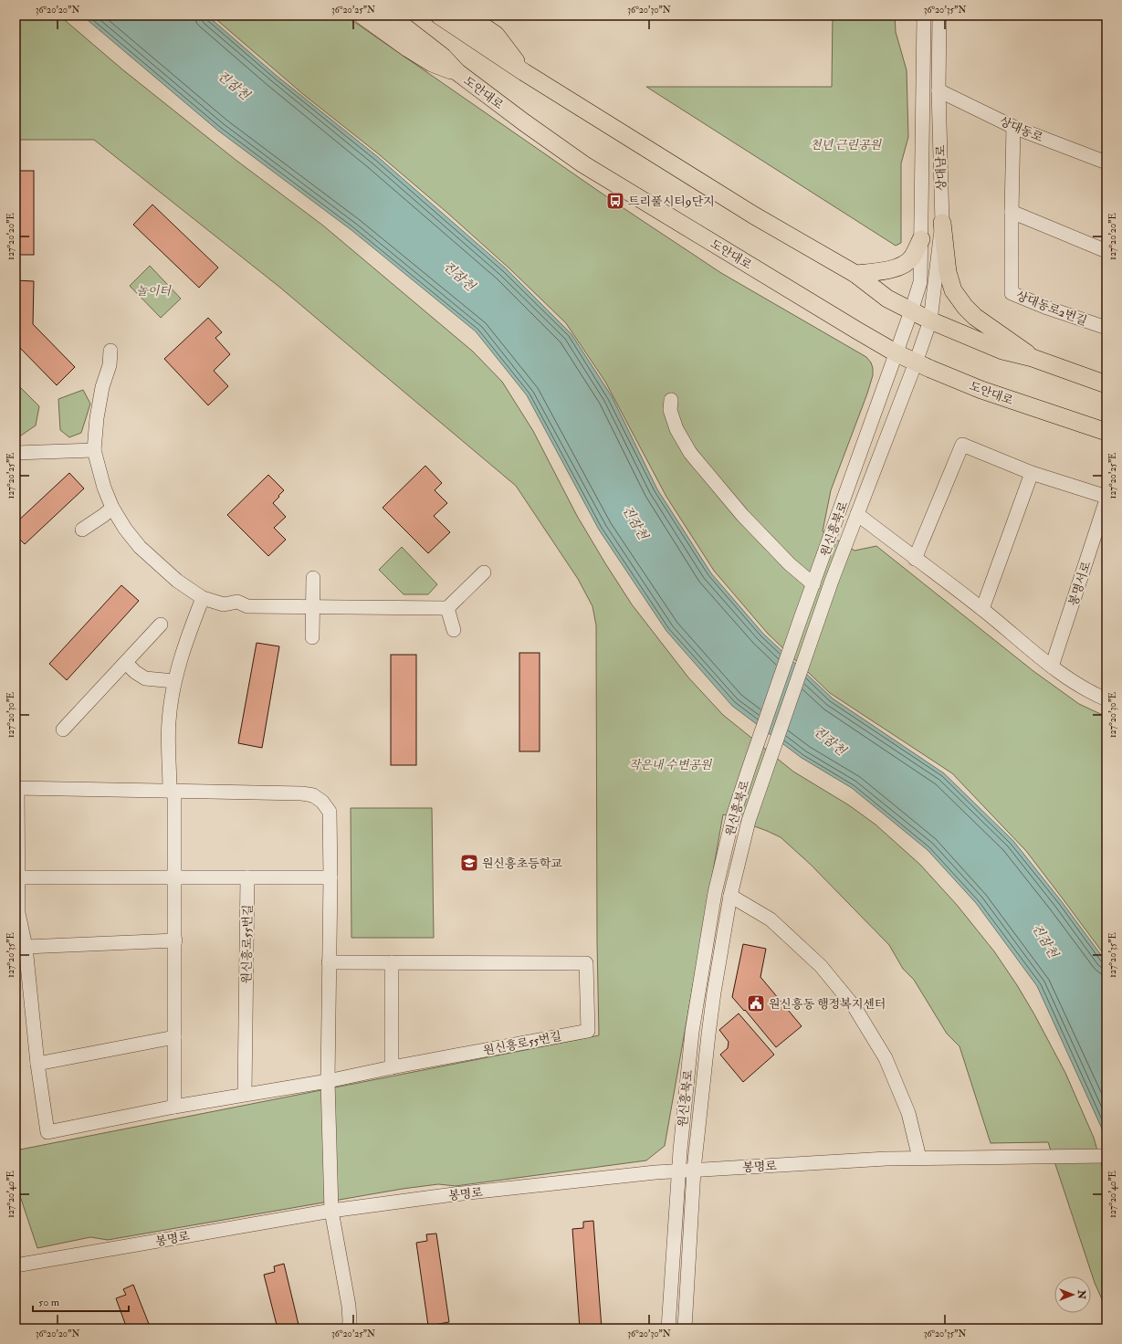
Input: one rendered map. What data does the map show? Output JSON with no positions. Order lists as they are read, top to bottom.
{
  "streets": {
    "main road": ["도안대로"],
    "street": [
      "상대동로",
      "상대남로",
      "상대동로2번길",
      "원신흥북로",
      "봉명서로",
      "원신흥로55번길",
      "봉명로"
    ]
  },
  "crossings": [
    ["도안대로", "원신흥북로"],
    ["상대동로", "상대남로"],
    ["상대동로", "상대동로2번길"],
    ["상대남로", "원신흥북로"],
    ["원신흥북로", "봉명로"],
    ["원신흥로55번길", "봉명로"]
  ],
  "water": ["진잠천"],
  "parks": ["천년 근린공원", "놀이터", "작은내 수변공원"],
  "places": {
    "bus stop": ["트리풀시티9단지"],
    "school or university": ["원신흥초등학교"],
    "public building": ["원신흥동 행정복지센터"]
  },
  "scale_bar": "50 m",
  "north": "right",
  "coordinates": [
    "36°20'20\"N",
    "36°20'25\"N",
    "36°20'30\"N",
    "36°20'35\"N",
    "127°20'20\"E",
    "127°20'25\"E",
    "127°20'30\"E",
    "127°20'35\"E",
    "127°20'40\"E"
  ]
}
